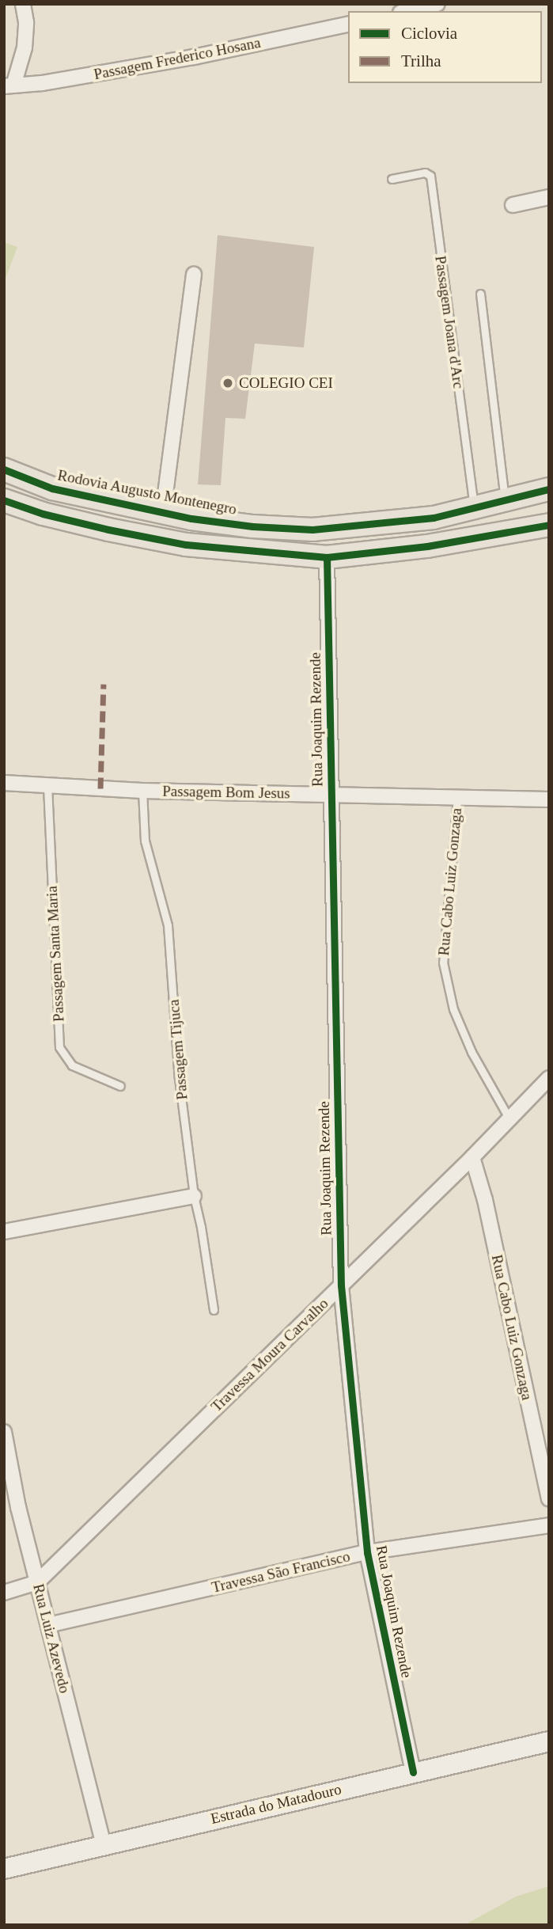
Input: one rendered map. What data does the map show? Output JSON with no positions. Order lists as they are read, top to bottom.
{
  "streets": {
    "main road": ["Rodovia Augusto Montenegro", "Estrada do Matadouro"],
    "street": [
      "Passagem Frederico Hosana",
      "Rua Joaquim Rezende",
      "Passagem Bom Jesus",
      "Rua Cabo Luiz Gonzaga",
      "Travessa Moura Carvalho",
      "Travessa São Francisco",
      "Rua Luiz Azevedo"
    ],
    "lane": ["Passagem Joana d'Arc", "Passagem Santa Maria", "Passagem Tijuca"]
  },
  "crossings": [
    ["Passagem Joana d'Arc", "Rodovia Augusto Montenegro"],
    ["Rua Joaquim Rezende", "Passagem Bom Jesus"],
    ["Rua Joaquim Rezende", "Travessa Moura Carvalho"],
    ["Rua Joaquim Rezende", "Travessa São Francisco"],
    ["Rua Joaquim Rezende", "Estrada do Matadouro"],
    ["Passagem Bom Jesus", "Rua Cabo Luiz Gonzaga"],
    ["Passagem Bom Jesus", "Passagem Santa Maria"],
    ["Passagem Bom Jesus", "Passagem Tijuca"],
    ["Rua Cabo Luiz Gonzaga", "Travessa Moura Carvalho"],
    ["Travessa Moura Carvalho", "Rua Luiz Azevedo"],
    ["Travessa São Francisco", "Rua Luiz Azevedo"],
    ["Rua Luiz Azevedo", "Estrada do Matadouro"]
  ],
  "places": ["COLEGIO CEI"],
  "legend": ["Ciclovia", "Trilha"]
}
